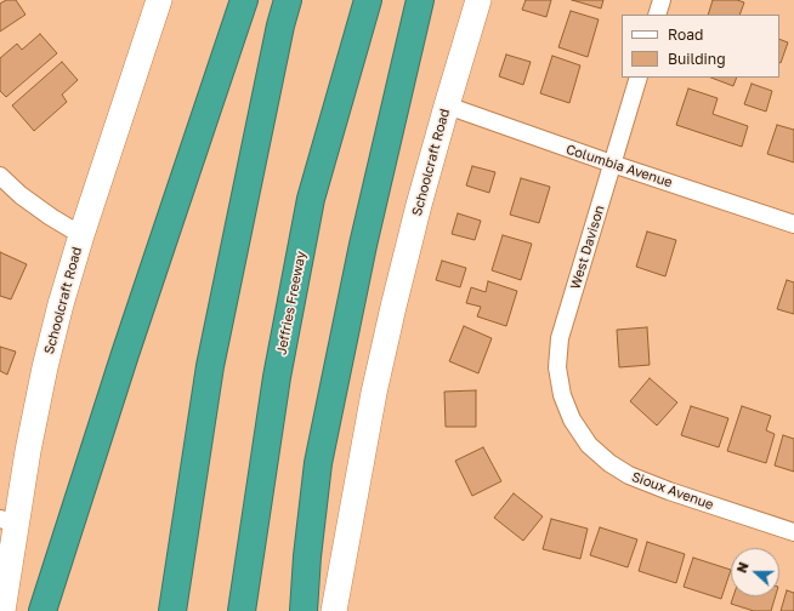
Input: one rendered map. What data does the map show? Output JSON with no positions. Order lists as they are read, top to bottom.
{
  "streets": {
    "highway": ["Jeffries Freeway"],
    "main road": ["Schoolcraft Road"],
    "street": ["Columbia Avenue", "West Davison", "Sioux Avenue"]
  },
  "crossings": [
    ["Schoolcraft Road", "Columbia Avenue"],
    ["Columbia Avenue", "West Davison"],
    ["West Davison", "Sioux Avenue"]
  ],
  "legend": ["Road", "Building"],
  "north": "left"
}
